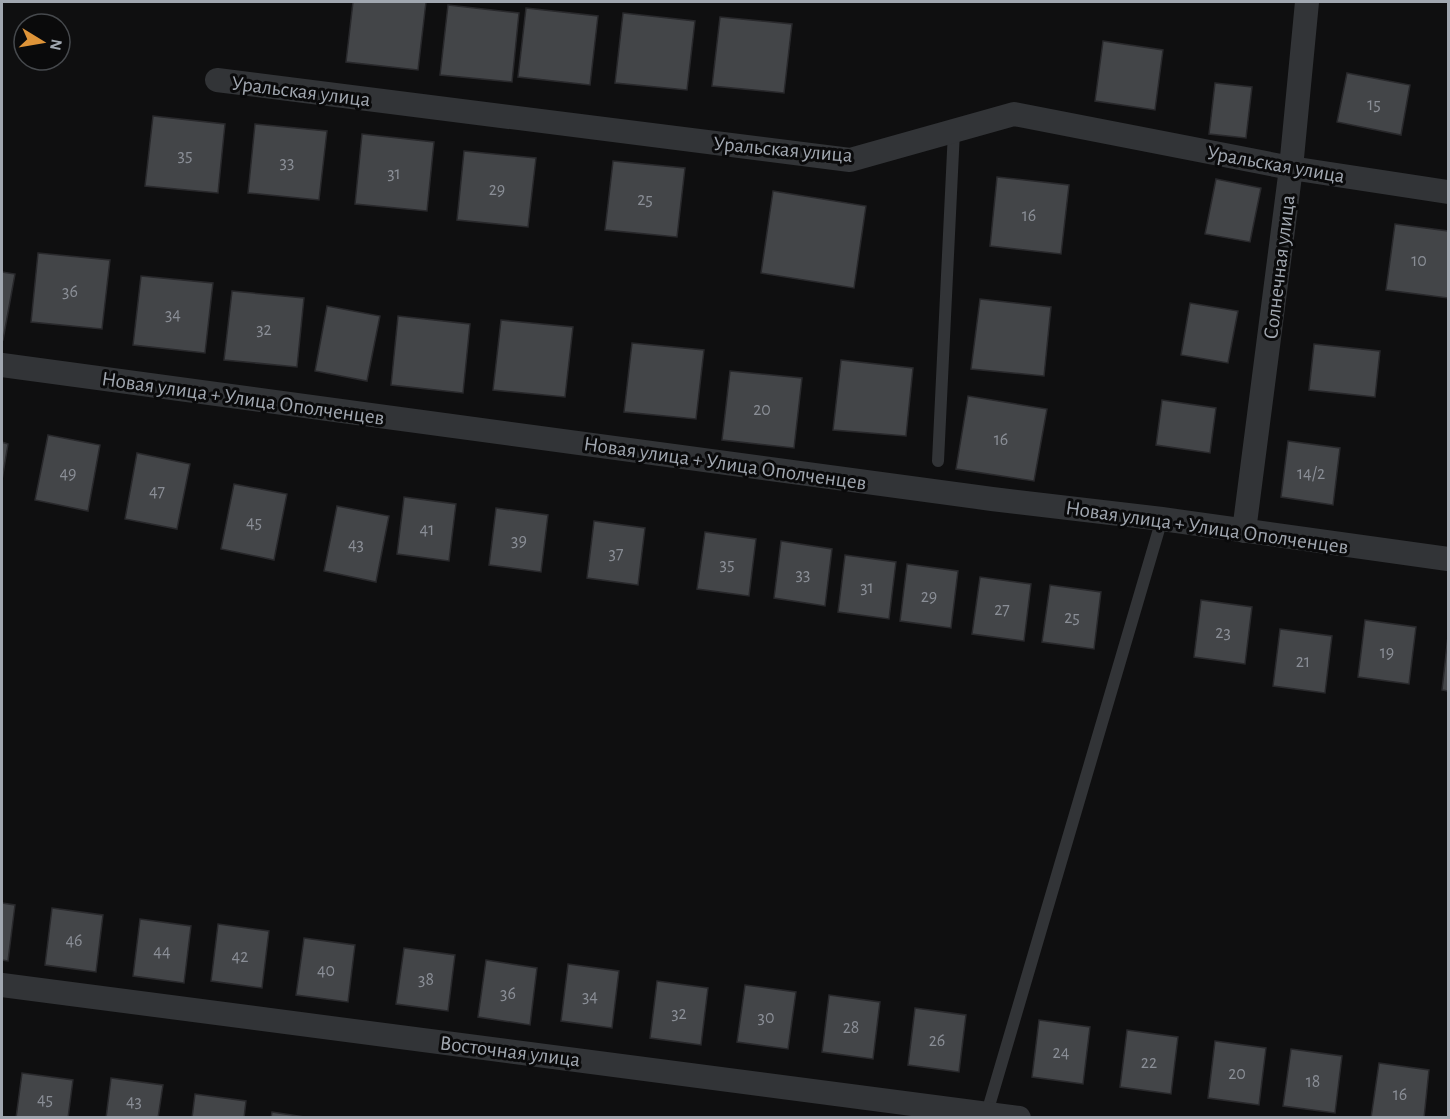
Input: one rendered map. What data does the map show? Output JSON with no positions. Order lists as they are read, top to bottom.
{
  "streets": {
    "street": [
      "Уральская улица",
      "Солнечная улица",
      "Новая улица + Улица Ополченцев",
      "Восточная улица"
    ]
  },
  "crossings": [
    ["Уральская улица", "Солнечная улица"],
    ["Солнечная улица", "Новая улица + Улица Ополченцев"]
  ],
  "house_numbers": [
    "15",
    "35",
    "33",
    "31",
    "29",
    "25",
    "16",
    "10",
    "36",
    "34",
    "32",
    "20",
    "16",
    "49",
    "14/2",
    "47",
    "45",
    "41",
    "39",
    "43",
    "37",
    "35",
    "33",
    "31",
    "29",
    "27",
    "25",
    "23",
    "19",
    "21",
    "46",
    "44",
    "42",
    "40",
    "38",
    "36",
    "34",
    "32",
    "30",
    "28",
    "26",
    "24",
    "22",
    "20",
    "18",
    "16",
    "45",
    "43"
  ],
  "north": "right"
}
